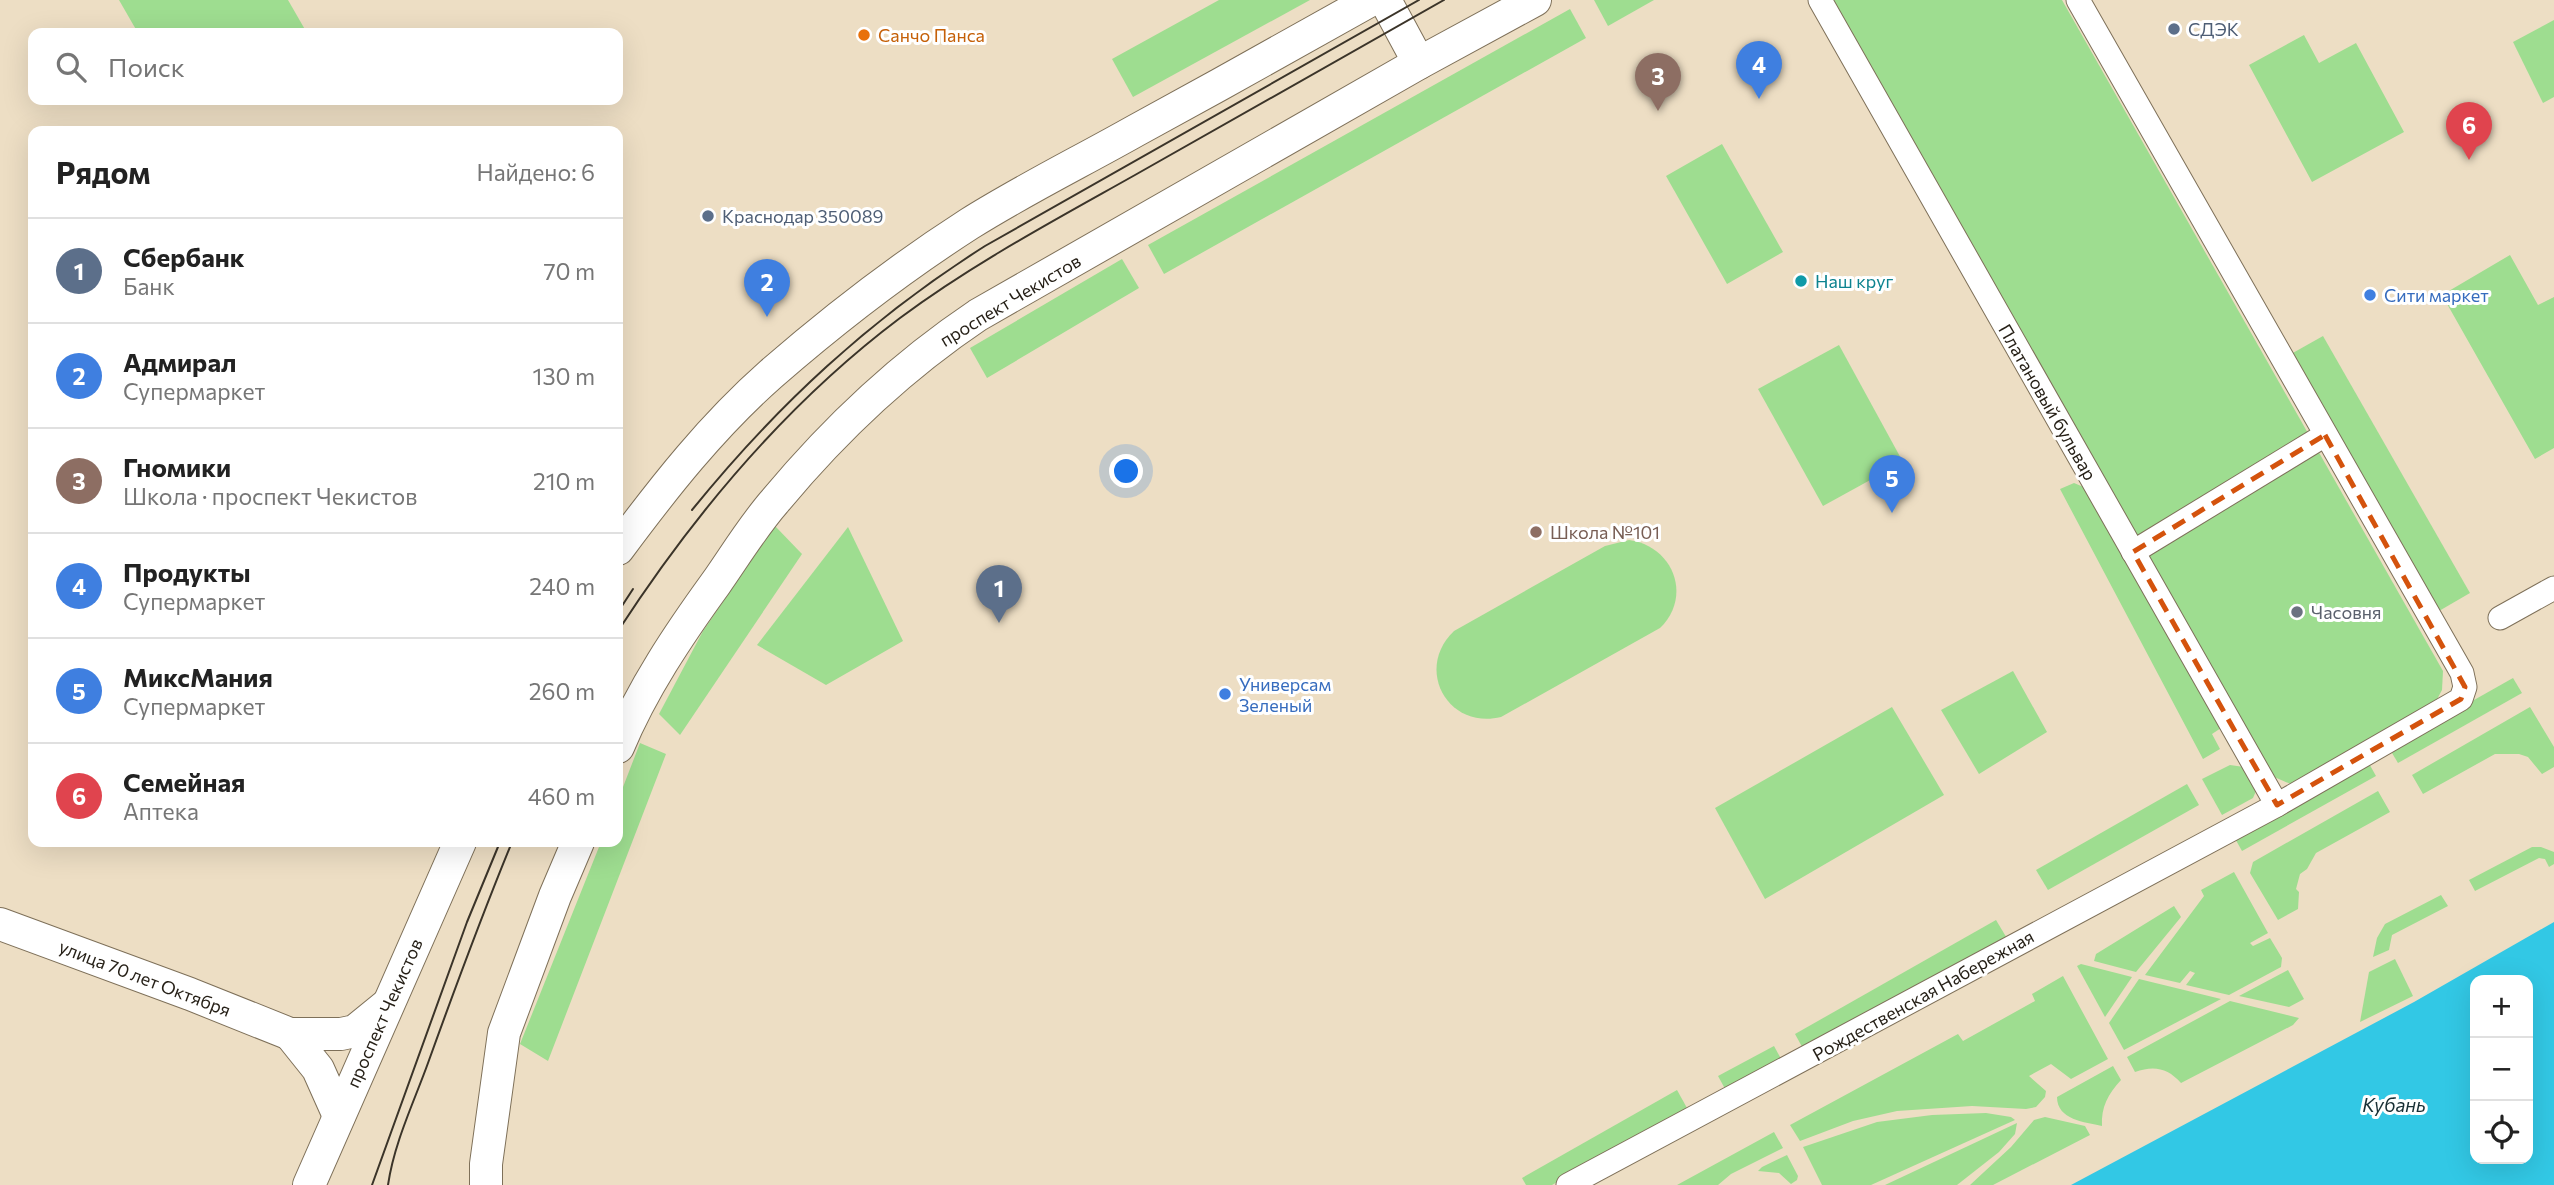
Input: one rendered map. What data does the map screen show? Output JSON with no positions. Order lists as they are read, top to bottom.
{
  "streets": {
    "main road": ["проспект Чекистов", "улица 70 лет Октября"],
    "street": ["Платановый бульвар", "Рождественская Набережная"]
  },
  "crossings": [
    ["проспект Чекистов", "улица 70 лет Октября"],
    ["Платановый бульвар", "Рождественская Набережная"]
  ],
  "water": ["Кубань"],
  "places": [
    "СДЭК",
    "Санчо Панса",
    "Краснодар 350089",
    "Наш круг",
    "Сити маркет",
    "Школа №101",
    "Часовня",
    "Универсам Зеленый"
  ],
  "page": {
    "search": "Поиск",
    "pins": [
      "4",
      "3",
      "6",
      "2",
      "5",
      "1"
    ],
    "heading": ["Рядом", "Найдено: 6"],
    "list": [
      {
        "mark": "1",
        "name": "Сбербанк",
        "note": "Банк",
        "value": "70 m"
      },
      {
        "mark": "2",
        "name": "Адмирал",
        "note": "Супермаркет",
        "value": "130 m"
      },
      {
        "mark": "3",
        "name": "Гномики",
        "note": "Школа · проспект Чекистов",
        "value": "210 m"
      },
      {
        "mark": "4",
        "name": "Продукты",
        "note": "Супермаркет",
        "value": "240 m"
      },
      {
        "mark": "5",
        "name": "МиксМания",
        "note": "Супермаркет",
        "value": "260 m"
      },
      {
        "mark": "6",
        "name": "Семейная",
        "note": "Аптека",
        "value": "460 m"
      }
    ],
    "map_buttons": ["+", "−"]
  }
}
